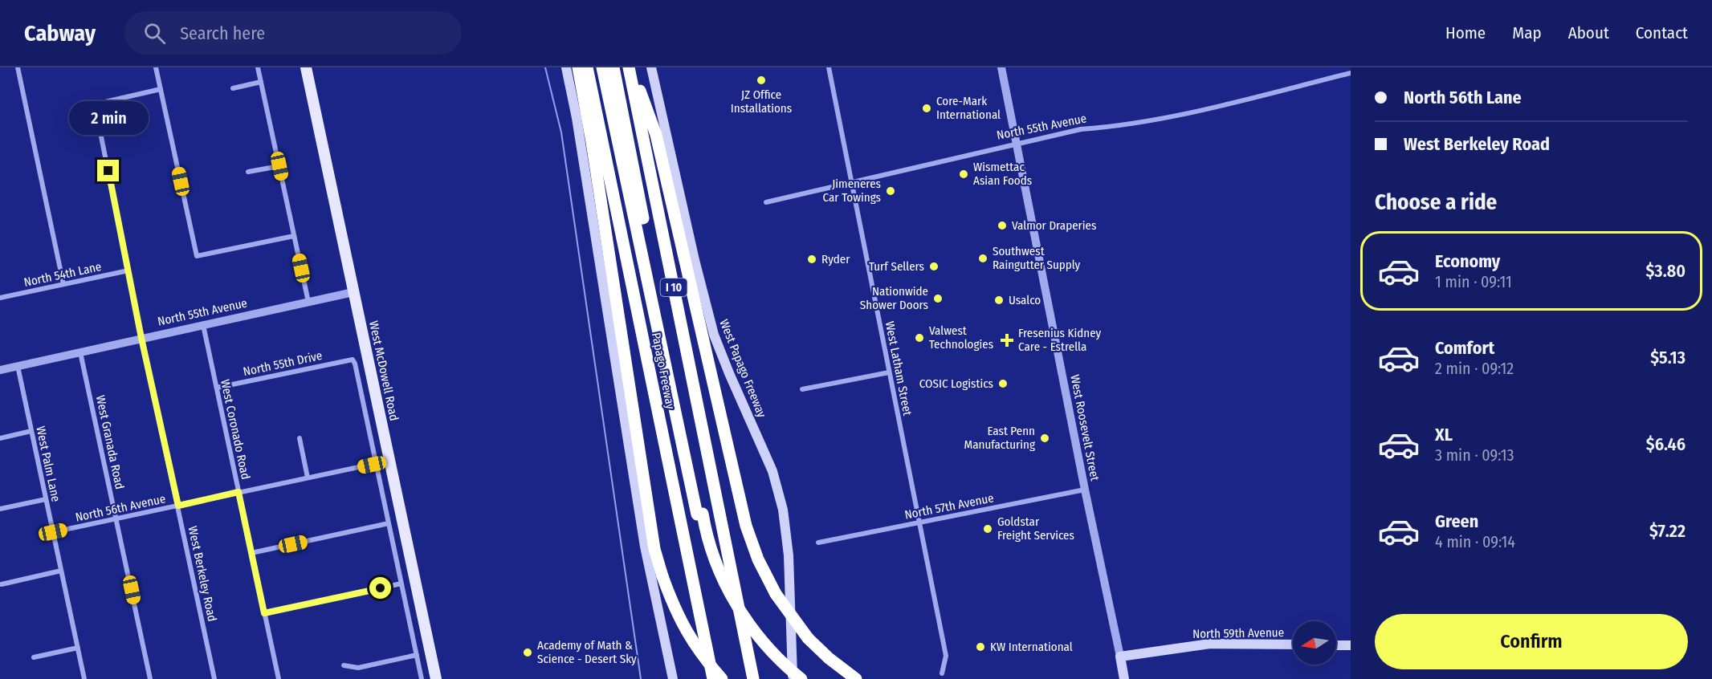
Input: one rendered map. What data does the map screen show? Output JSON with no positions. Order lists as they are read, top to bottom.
{
  "streets": {
    "highway": ["I 10", "Papago Freeway"],
    "main road": [
      "West Papago Freeway",
      "West McDowell Road",
      "West Roosevelt Street",
      "North 59th Avenue"
    ],
    "street": [
      "North 55th Avenue",
      "North 54th Lane",
      "North 55th Drive",
      "West Latham Street",
      "West Coronado Road",
      "West Granada Road",
      "West Palm Lane",
      "North 57th Avenue",
      "North 56th Avenue",
      "West Berkeley Road"
    ]
  },
  "crossings": [
    ["North 55th Avenue", "West Latham Street"],
    ["North 55th Avenue", "West McDowell Road"],
    ["North 55th Avenue", "West Roosevelt Street"],
    ["North 55th Avenue", "West Coronado Road"],
    ["North 55th Avenue", "West Granada Road"],
    ["North 55th Avenue", "West Palm Lane"],
    ["North 55th Avenue", "West Berkeley Road"],
    ["North 54th Lane", "West Berkeley Road"],
    ["North 55th Drive", "West Coronado Road"],
    ["North 55th Drive", "North 56th Avenue"],
    ["West Latham Street", "North 57th Avenue"],
    ["West McDowell Road", "North 56th Avenue"],
    ["West Roosevelt Street", "North 57th Avenue"],
    ["West Roosevelt Street", "North 59th Avenue"],
    ["West Coronado Road", "North 56th Avenue"],
    ["West Granada Road", "North 56th Avenue"],
    ["West Palm Lane", "North 56th Avenue"],
    ["North 56th Avenue", "West Berkeley Road"]
  ],
  "places": {
    "other": [
      "JZ Office Installations",
      "Core-Mark International",
      "Wismettac Asian Foods",
      "Jimeneres Car Towings",
      "Valmor Draperies",
      "Southwest Raingutter Supply",
      "Ryder",
      "Turf Sellers",
      "Nationwide Shower Doors",
      "Usalco",
      "Valwest Technologies",
      "COSIC Logistics",
      "East Penn Manufacturing",
      "Goldstar Freight Services",
      "KW International",
      "Academy of Math & Science - Desert Sky"
    ],
    "health": ["Fresenius Kidney Care - Estrella"]
  },
  "north": "left",
  "page": {
    "header": "Cabway",
    "search": "Search here",
    "nav": [
      "Home",
      "Map",
      "About",
      "Contact"
    ],
    "banner": ["North 56th Lane", "West Berkeley Road"],
    "bubble": "2 min",
    "heading": "Choose a ride",
    "list": [
      {
        "name": "Economy",
        "note": "1 min · 09:11",
        "value": "$3.80"
      },
      {
        "name": "Comfort",
        "note": "2 min · 09:12",
        "value": "$5.13"
      },
      {
        "name": "XL",
        "note": "3 min · 09:13",
        "value": "$6.46"
      },
      {
        "name": "Green",
        "note": "4 min · 09:14",
        "value": "$7.22"
      }
    ],
    "buttons": "Confirm"
  }
}
